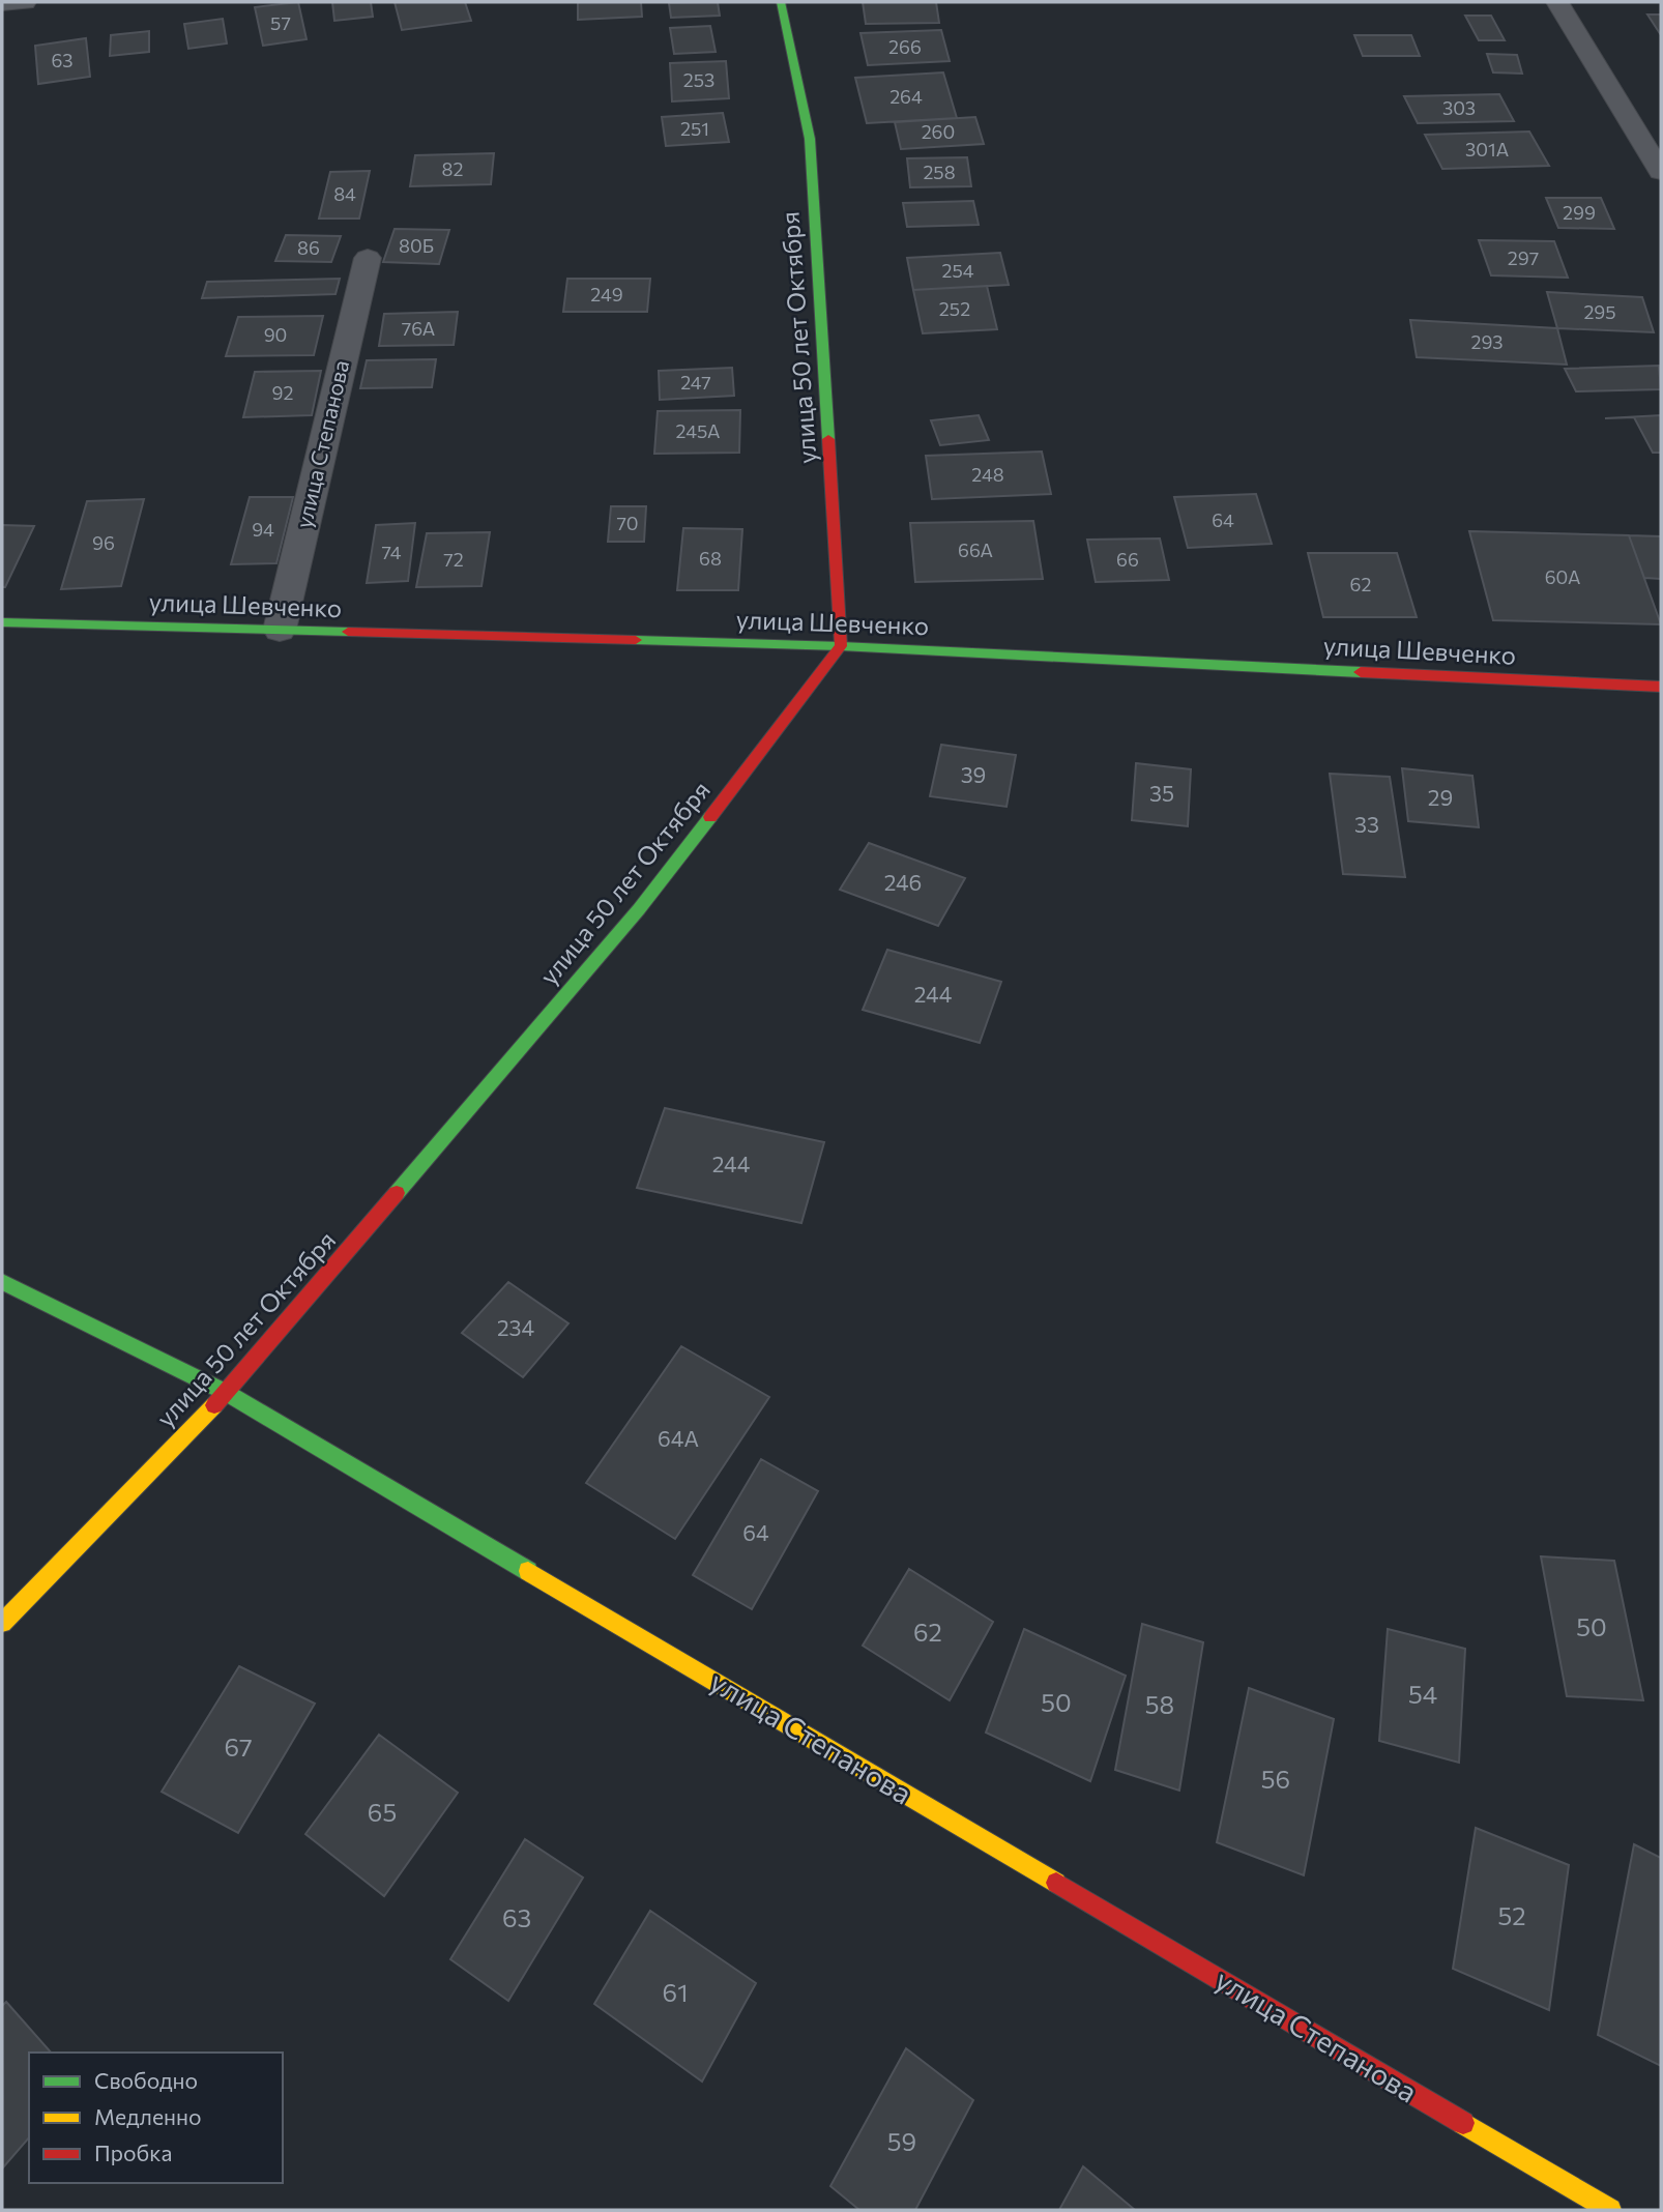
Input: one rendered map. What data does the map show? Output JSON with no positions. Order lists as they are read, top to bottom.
{
  "streets": {
    "street": ["улица 50 лет Октября", "улица Степанова", "улица Шевченко"]
  },
  "crossings": [
    ["улица 50 лет Октября", "улица Степанова"],
    ["улица 50 лет Октября", "улица Шевченко"],
    ["улица Степанова", "улица Шевченко"]
  ],
  "house_numbers": [
    "57",
    "266",
    "63",
    "253",
    "264",
    "303",
    "251",
    "260",
    "301А",
    "82",
    "258",
    "84",
    "299",
    "80Б",
    "86",
    "297",
    "254",
    "249",
    "252",
    "295",
    "76А",
    "90",
    "293",
    "247",
    "92",
    "245А",
    "248",
    "64",
    "70",
    "94",
    "96",
    "66А",
    "74",
    "68",
    "72",
    "66",
    "60А",
    "62",
    "39",
    "35",
    "29",
    "33",
    "246",
    "244",
    "244",
    "234",
    "64А",
    "64",
    "50",
    "62",
    "54",
    "50",
    "58",
    "67",
    "56",
    "65",
    "52",
    "63",
    "61",
    "59"
  ],
  "legend": ["Свободно", "Медленно", "Пробка"]
}
